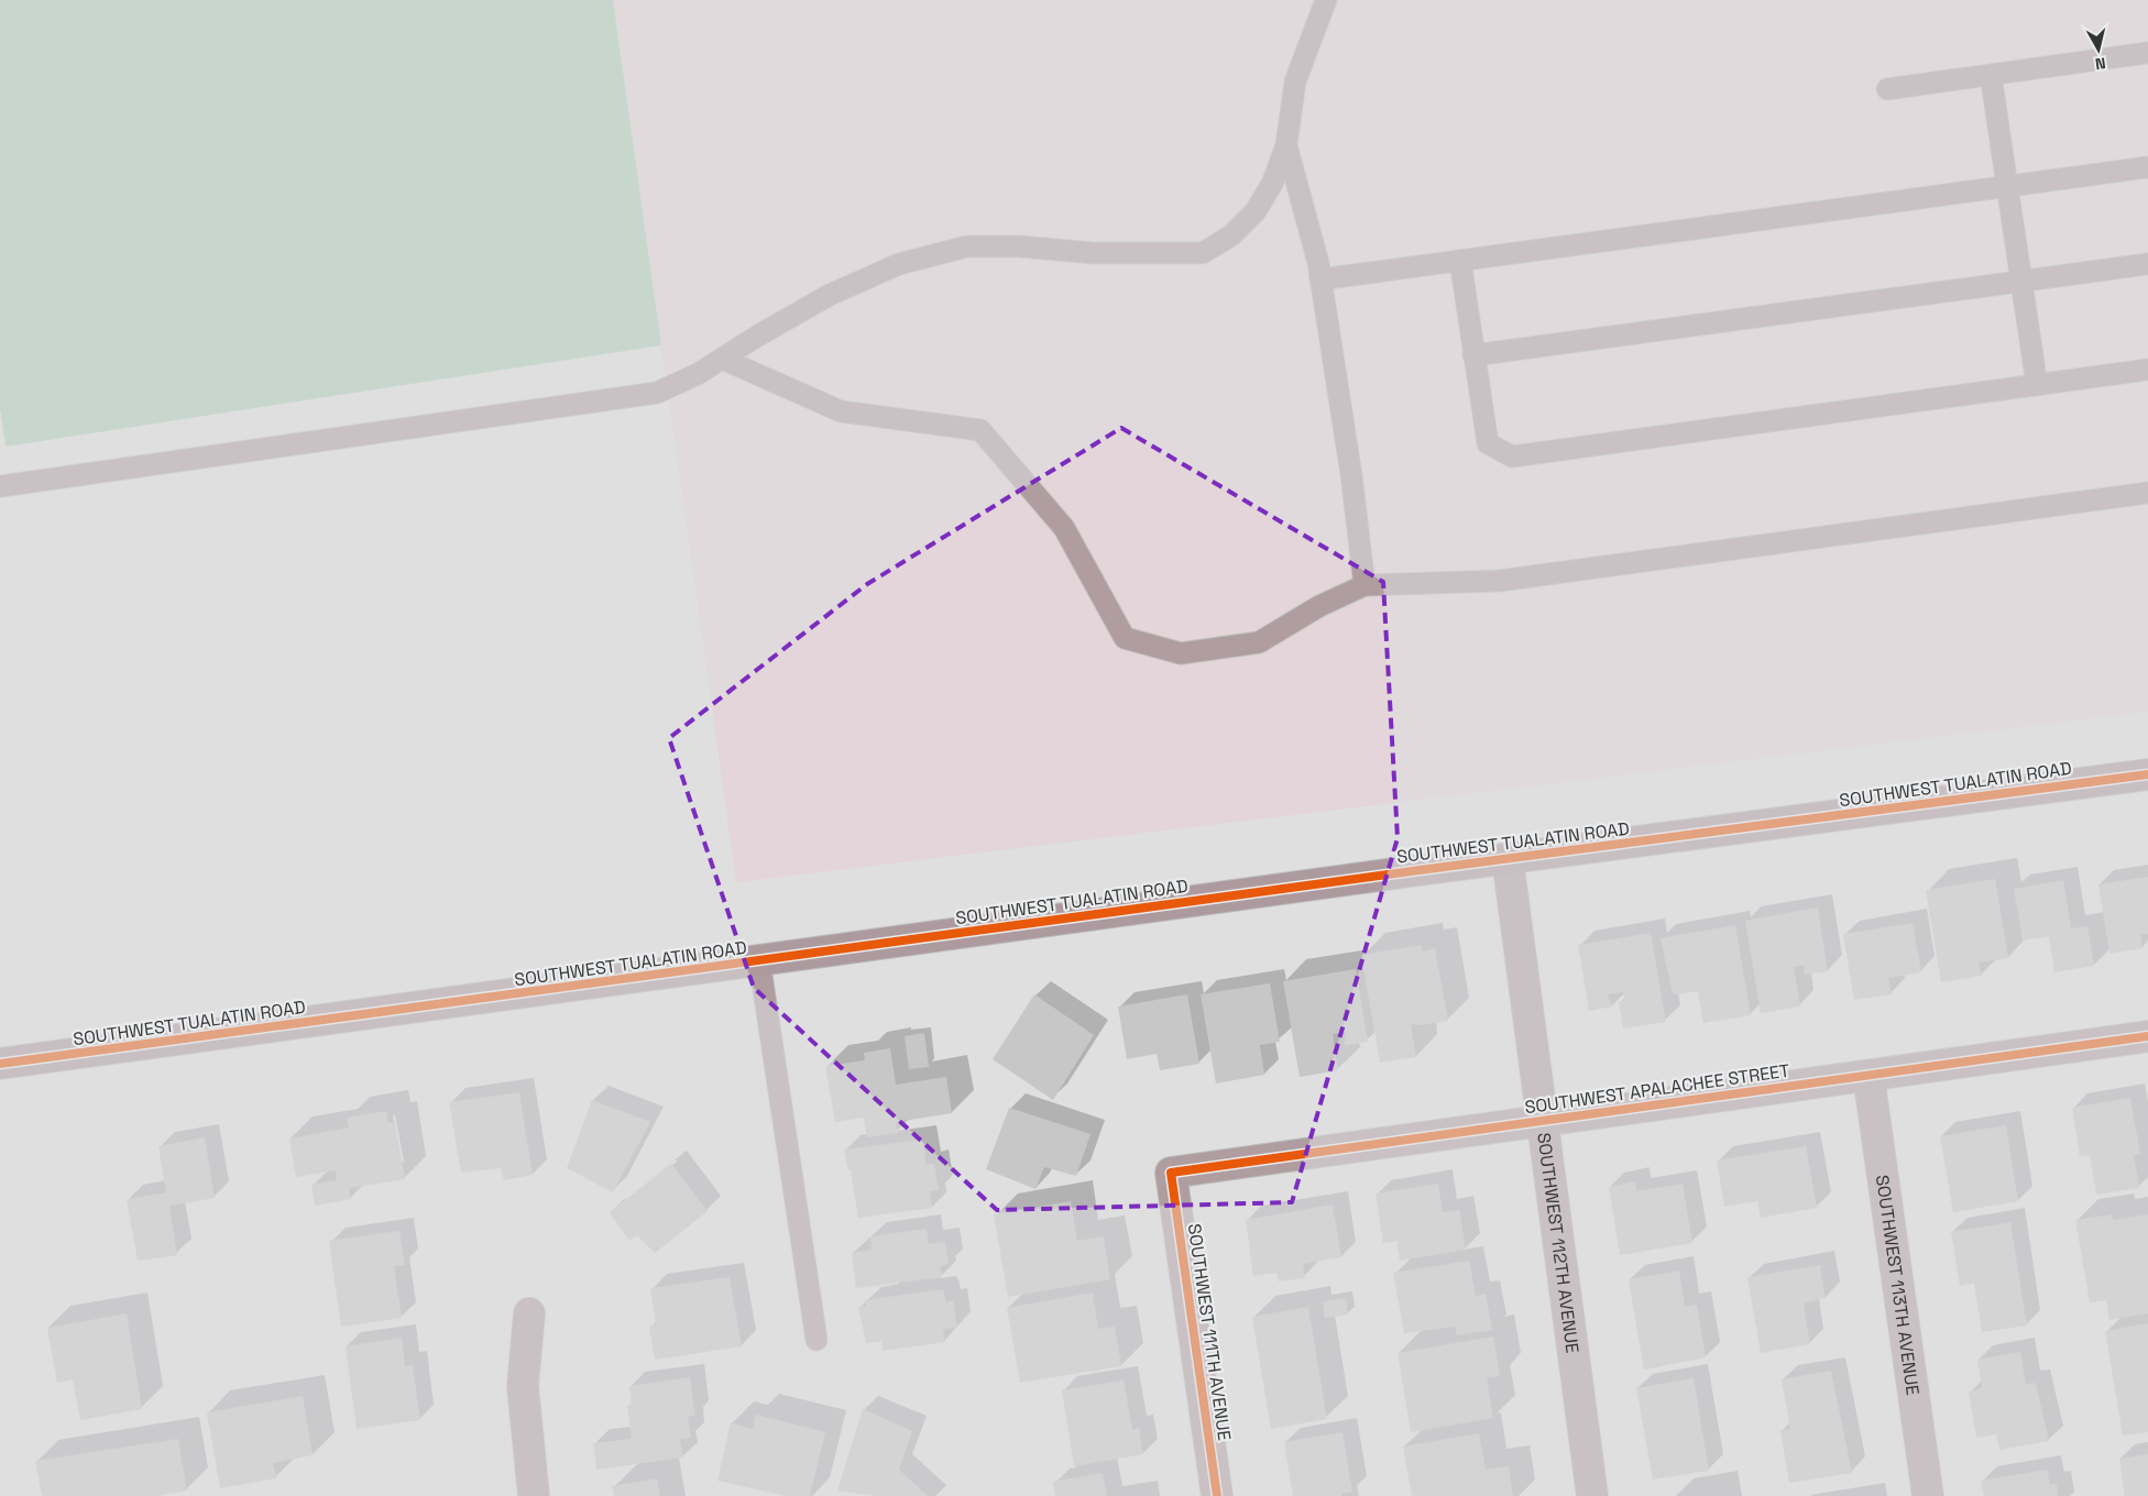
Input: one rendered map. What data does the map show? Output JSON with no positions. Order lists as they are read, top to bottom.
{
  "streets": {
    "main road": ["SOUTHWEST TUALATIN ROAD"],
    "street": [
      "SOUTHWEST APALACHEE STREET",
      "SOUTHWEST 112TH AVENUE",
      "SOUTHWEST 113TH AVENUE",
      "SOUTHWEST 111TH AVENUE"
    ]
  },
  "crossings": [
    ["SOUTHWEST TUALATIN ROAD", "SOUTHWEST 112TH AVENUE"],
    ["SOUTHWEST APALACHEE STREET", "SOUTHWEST 112TH AVENUE"],
    ["SOUTHWEST APALACHEE STREET", "SOUTHWEST 113TH AVENUE"],
    ["SOUTHWEST APALACHEE STREET", "SOUTHWEST 111TH AVENUE"]
  ],
  "north": "bottom"
}
